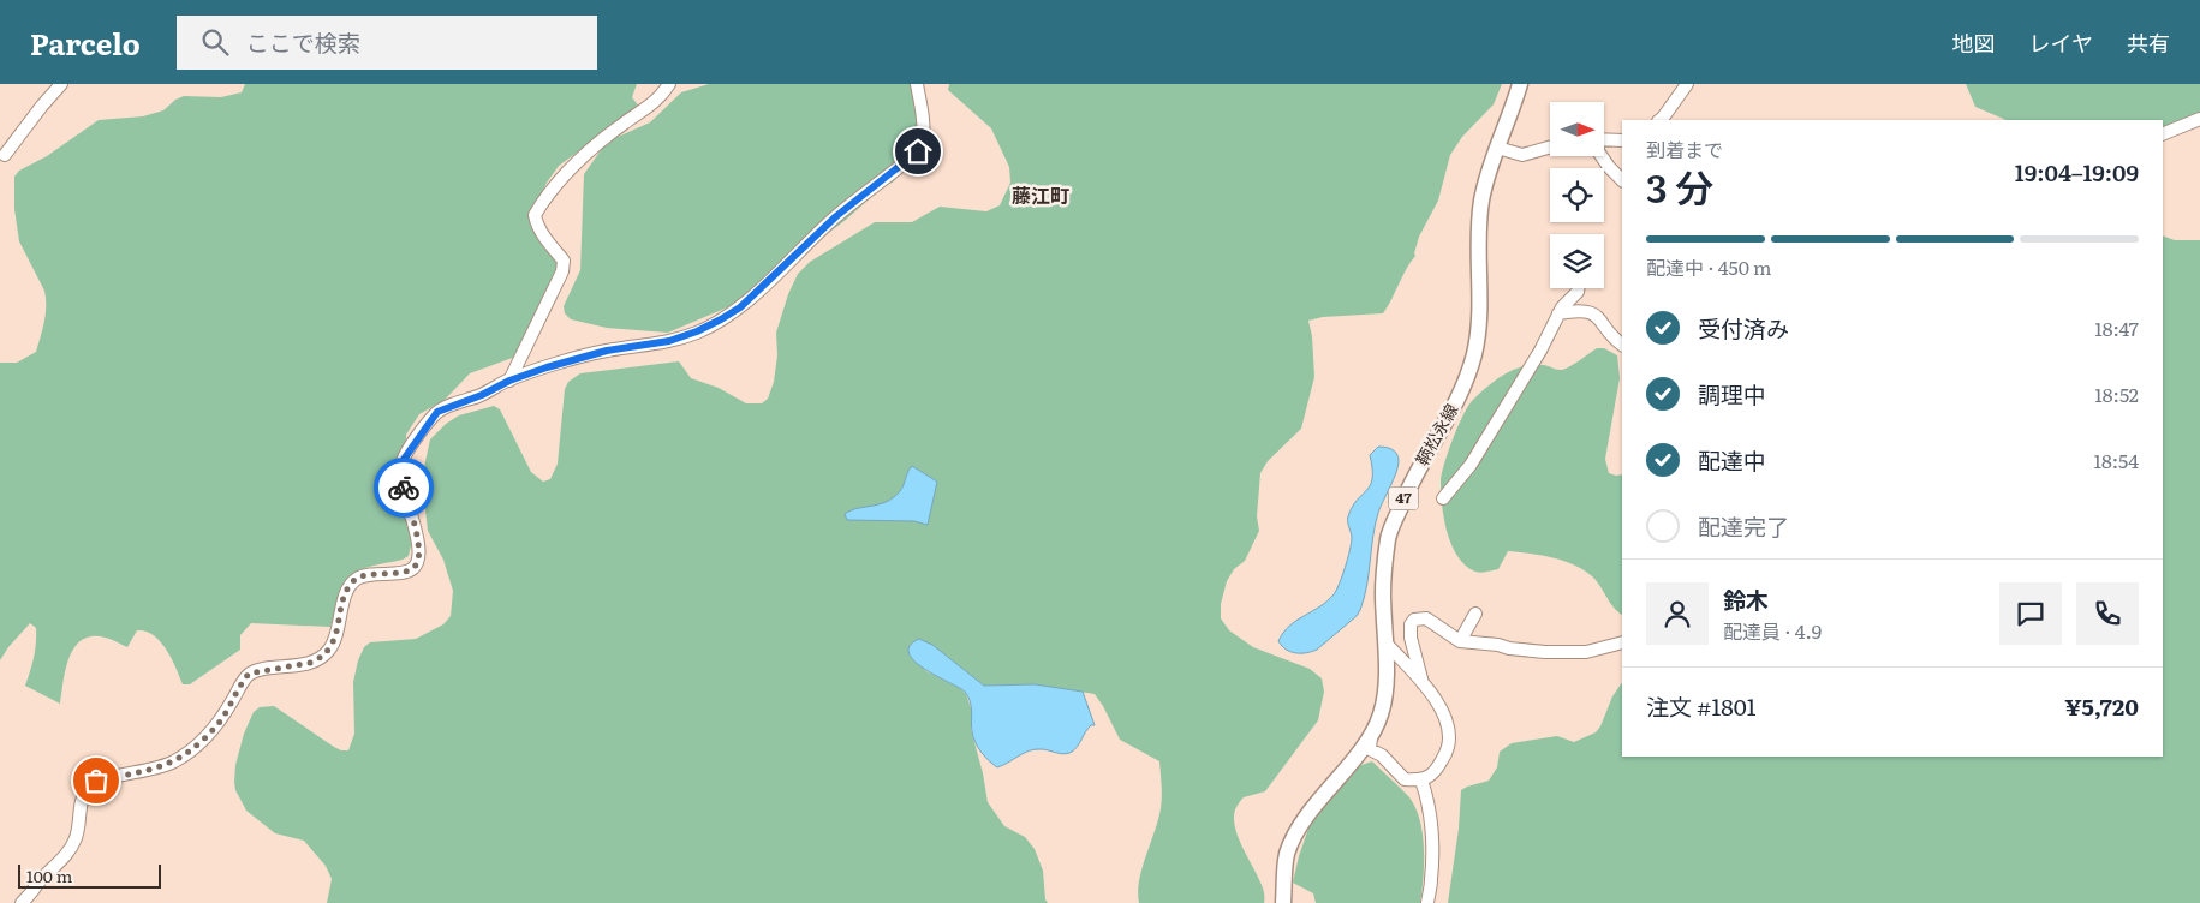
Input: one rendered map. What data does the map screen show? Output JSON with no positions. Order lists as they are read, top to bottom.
{
  "streets": {
    "main road": ["鞆松永線", "47"]
  },
  "districts": ["藤江町"],
  "scale_bar": "100 m",
  "north": "right",
  "page": {
    "header": "Parcelo",
    "search": "ここで検索",
    "nav": ["地図", "レイヤ", "共有"],
    "heading": ["3 分", "到着まで", "19:04–19:09"],
    "panel": [
      "鈴木",
      "配達員 · 4.9",
      "注文 #1801",
      "¥5,720"
    ],
    "bar": "配達中 · 450 m",
    "list": [
      ["受付済み", "18:47"],
      ["調理中", "18:52"],
      ["配達中", "18:54"],
      "配達完了"
    ],
    "scale": "100 m"
  }
}
